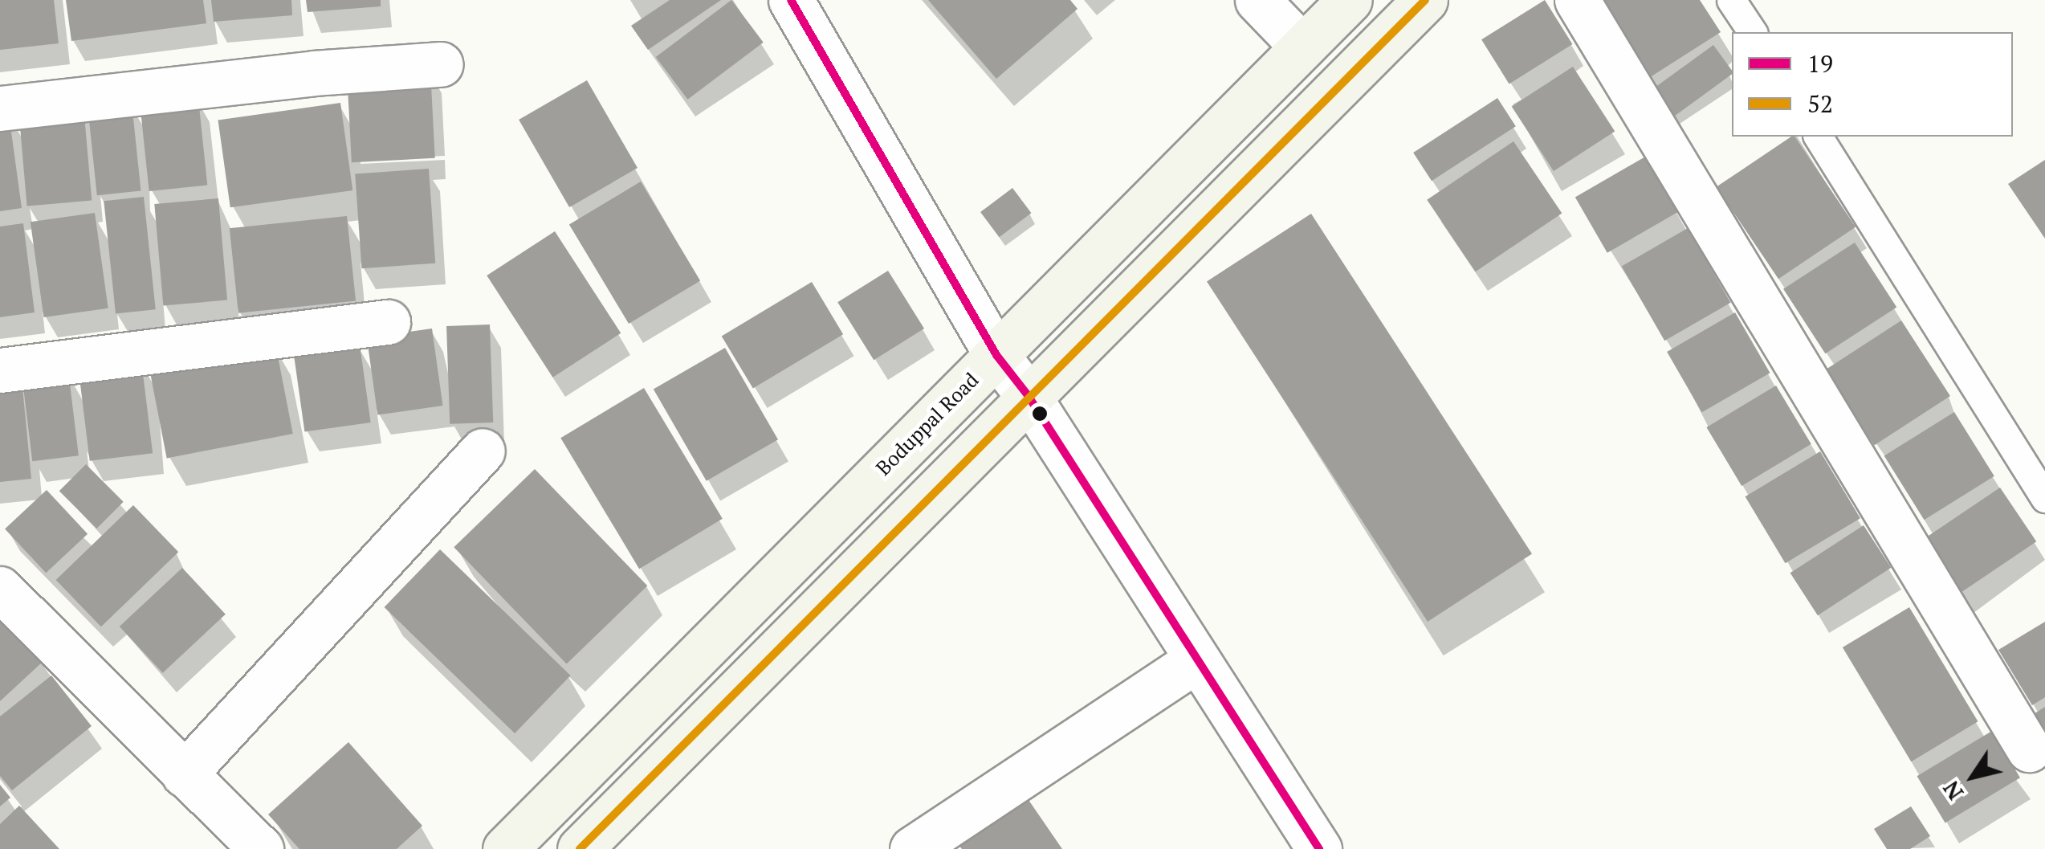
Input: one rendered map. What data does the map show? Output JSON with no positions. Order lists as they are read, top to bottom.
{
  "streets": {
    "street": ["Boduppal Road"]
  },
  "lines": ["transit line 19", "transit line 52"],
  "legend": ["19", "52"],
  "north": "bottom left"
}
